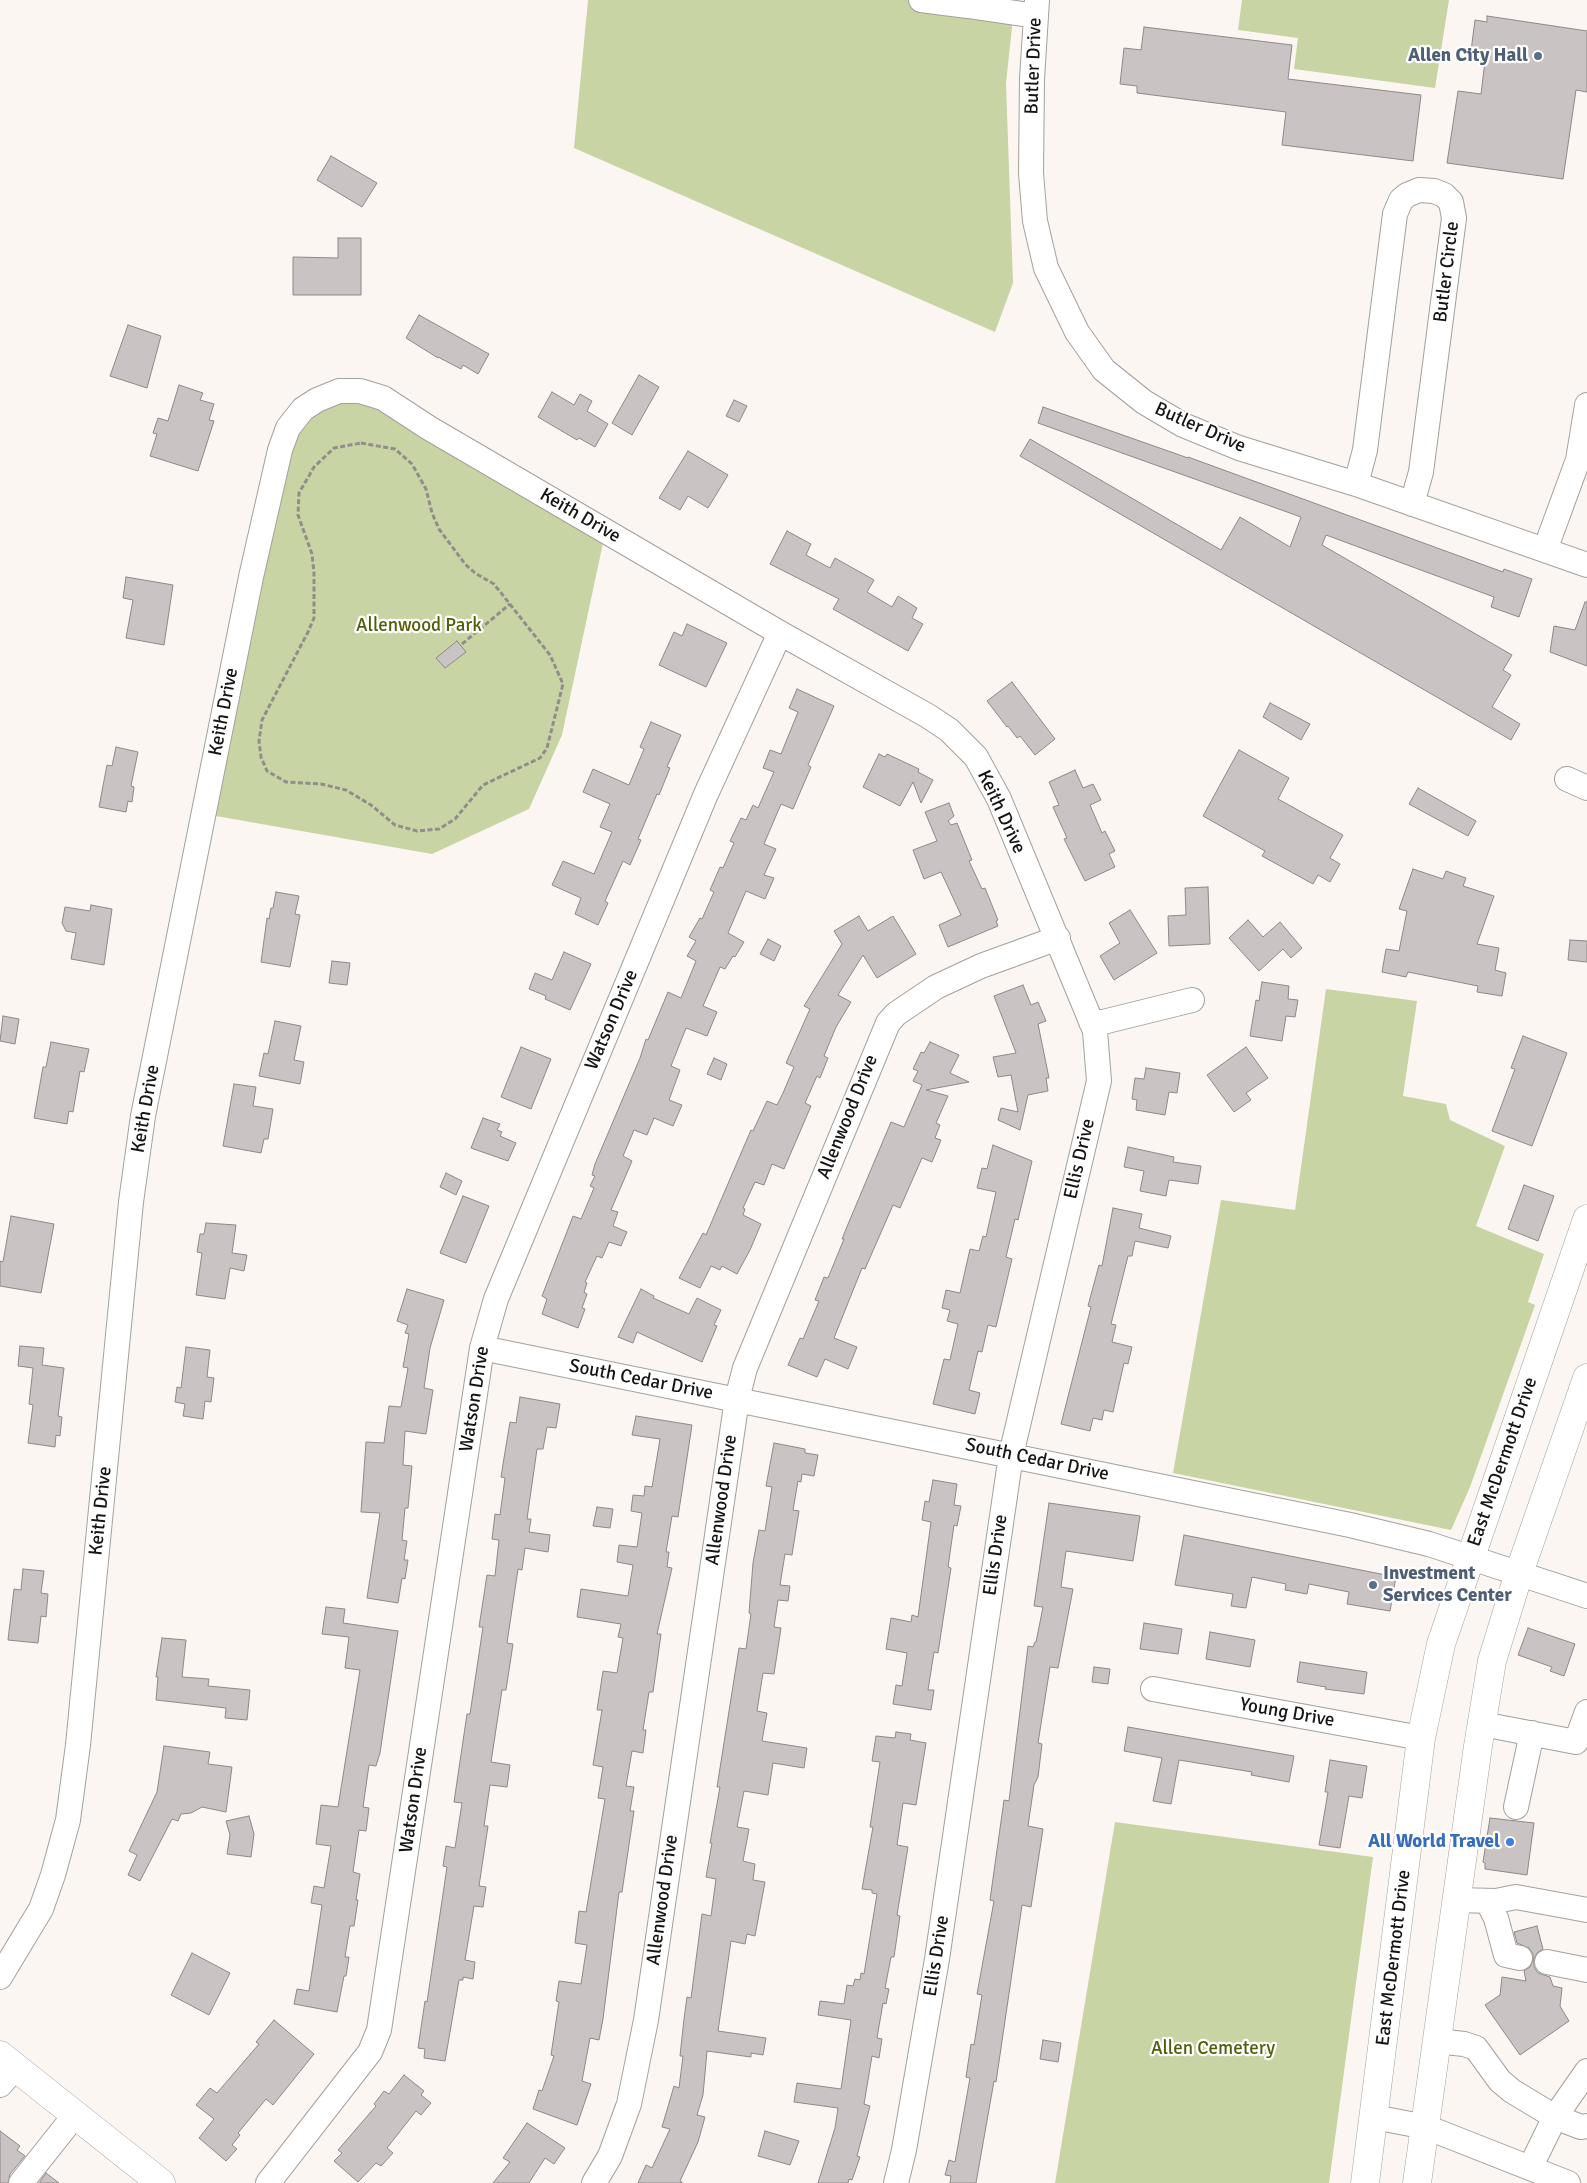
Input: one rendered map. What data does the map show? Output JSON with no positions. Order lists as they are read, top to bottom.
{
  "streets": {
    "main road": ["East McDermott Drive"],
    "street": [
      "Butler Drive",
      "Butler Circle",
      "Keith Drive",
      "Watson Drive",
      "Allenwood Drive",
      "Ellis Drive",
      "South Cedar Drive",
      "Young Drive"
    ]
  },
  "crossings": [
    ["Butler Drive", "Butler Circle"],
    ["Keith Drive", "Watson Drive"],
    ["Keith Drive", "Allenwood Drive"],
    ["Keith Drive", "Ellis Drive"],
    ["Watson Drive", "South Cedar Drive"],
    ["Allenwood Drive", "Ellis Drive"],
    ["Allenwood Drive", "South Cedar Drive"],
    ["Ellis Drive", "South Cedar Drive"],
    ["South Cedar Drive", "East McDermott Drive"],
    ["East McDermott Drive", "Young Drive"]
  ],
  "parks": ["Allenwood Park", "Allen Cemetery"],
  "places": ["Allen City Hall", "Investment Services Center", "All World Travel"]
}
